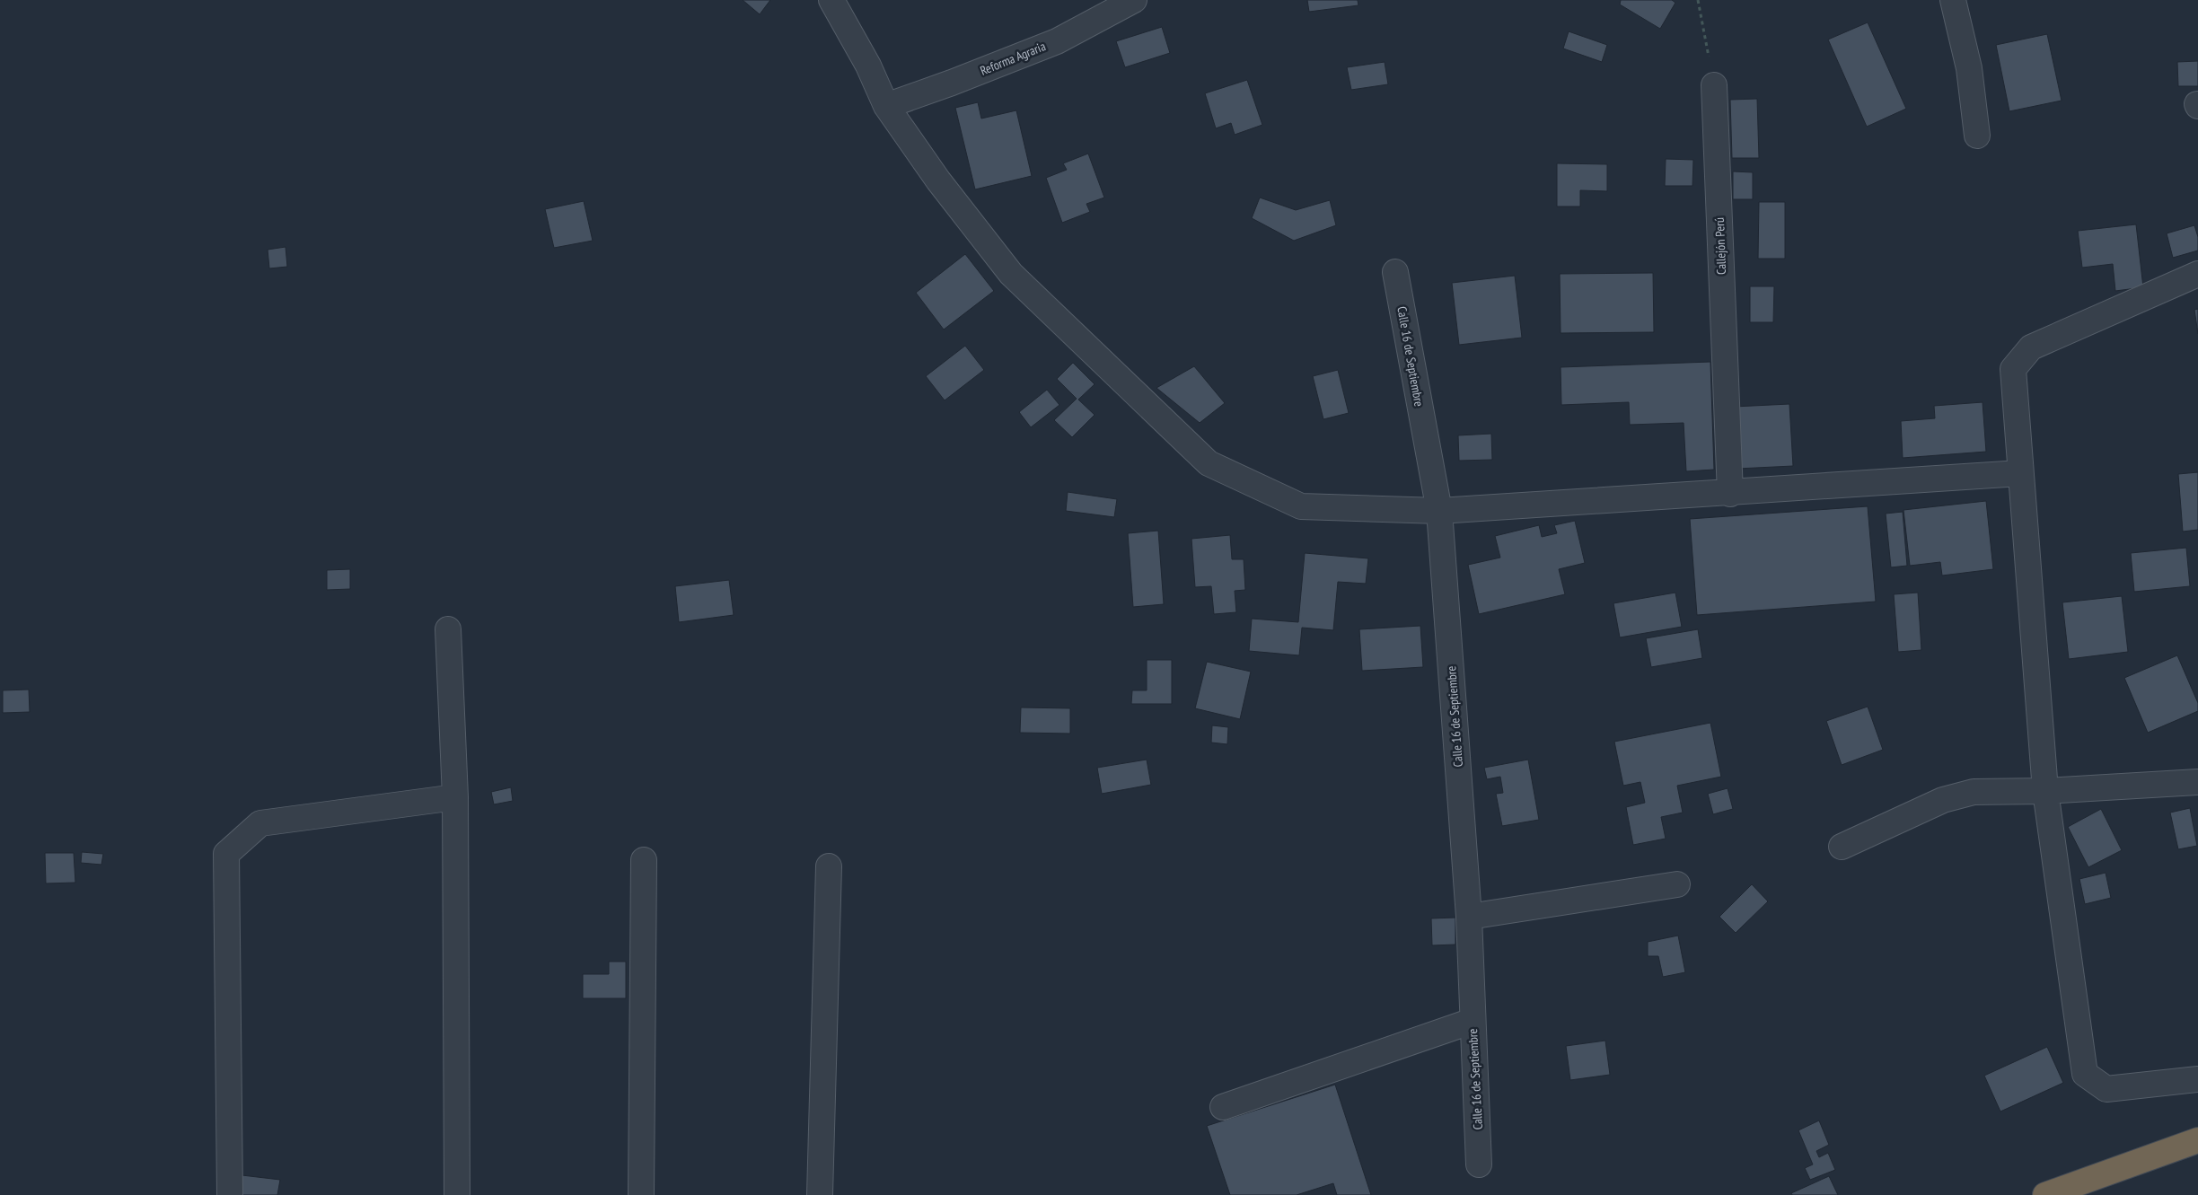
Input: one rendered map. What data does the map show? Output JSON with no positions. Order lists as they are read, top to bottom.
{
  "streets": {
    "street": ["Reforma Agraria", "Callejón Perú", "Calle 16 de Septiembre"]
  }
}
